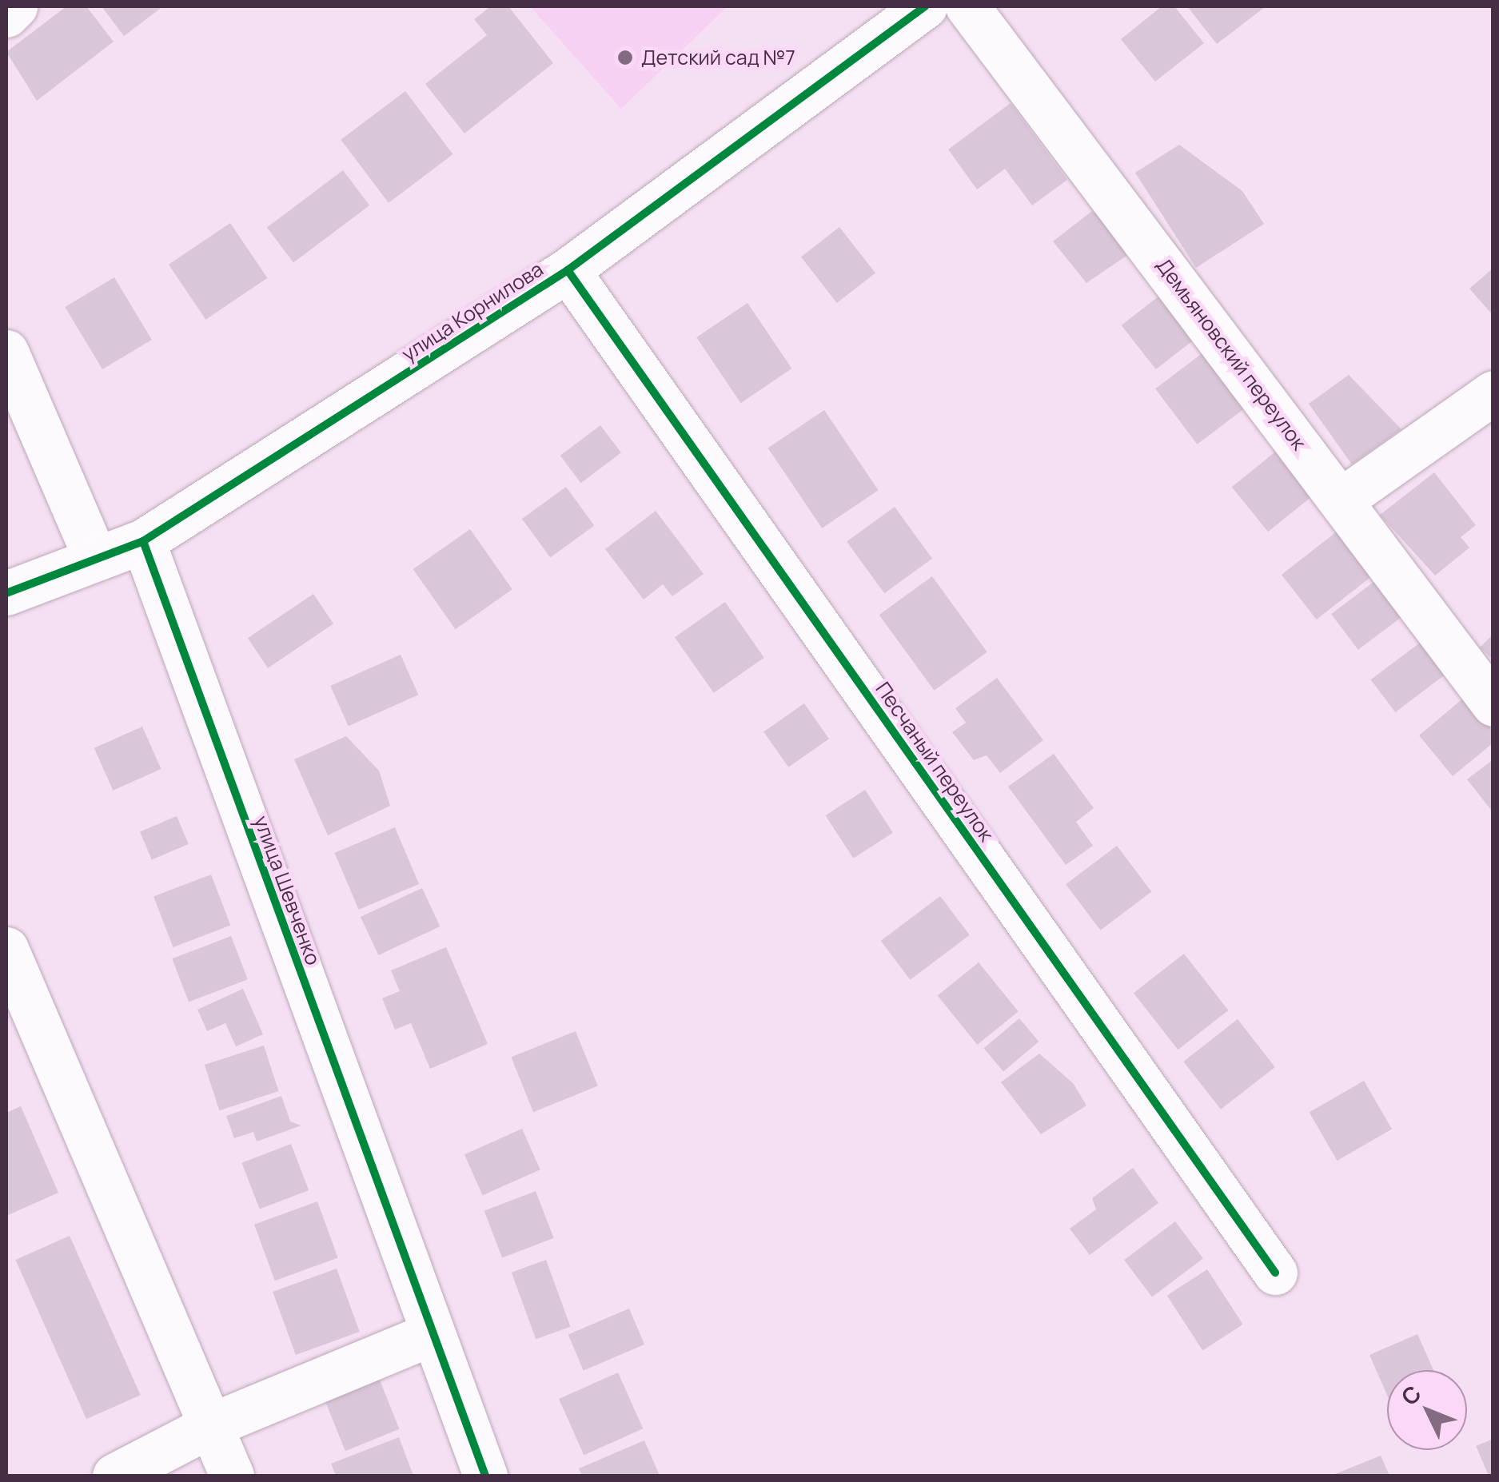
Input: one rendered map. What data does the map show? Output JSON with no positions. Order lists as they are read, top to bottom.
{
  "streets": {
    "street": [
      "улица Корнилова",
      "Демьяновский переулок",
      "Песчаный переулок",
      "улица Шевченко"
    ]
  },
  "crossings": [
    ["улица Корнилова", "Песчаный переулок"],
    ["улица Корнилова", "улица Шевченко"]
  ],
  "places": ["Детский сад №7"],
  "north": "top left"
}
